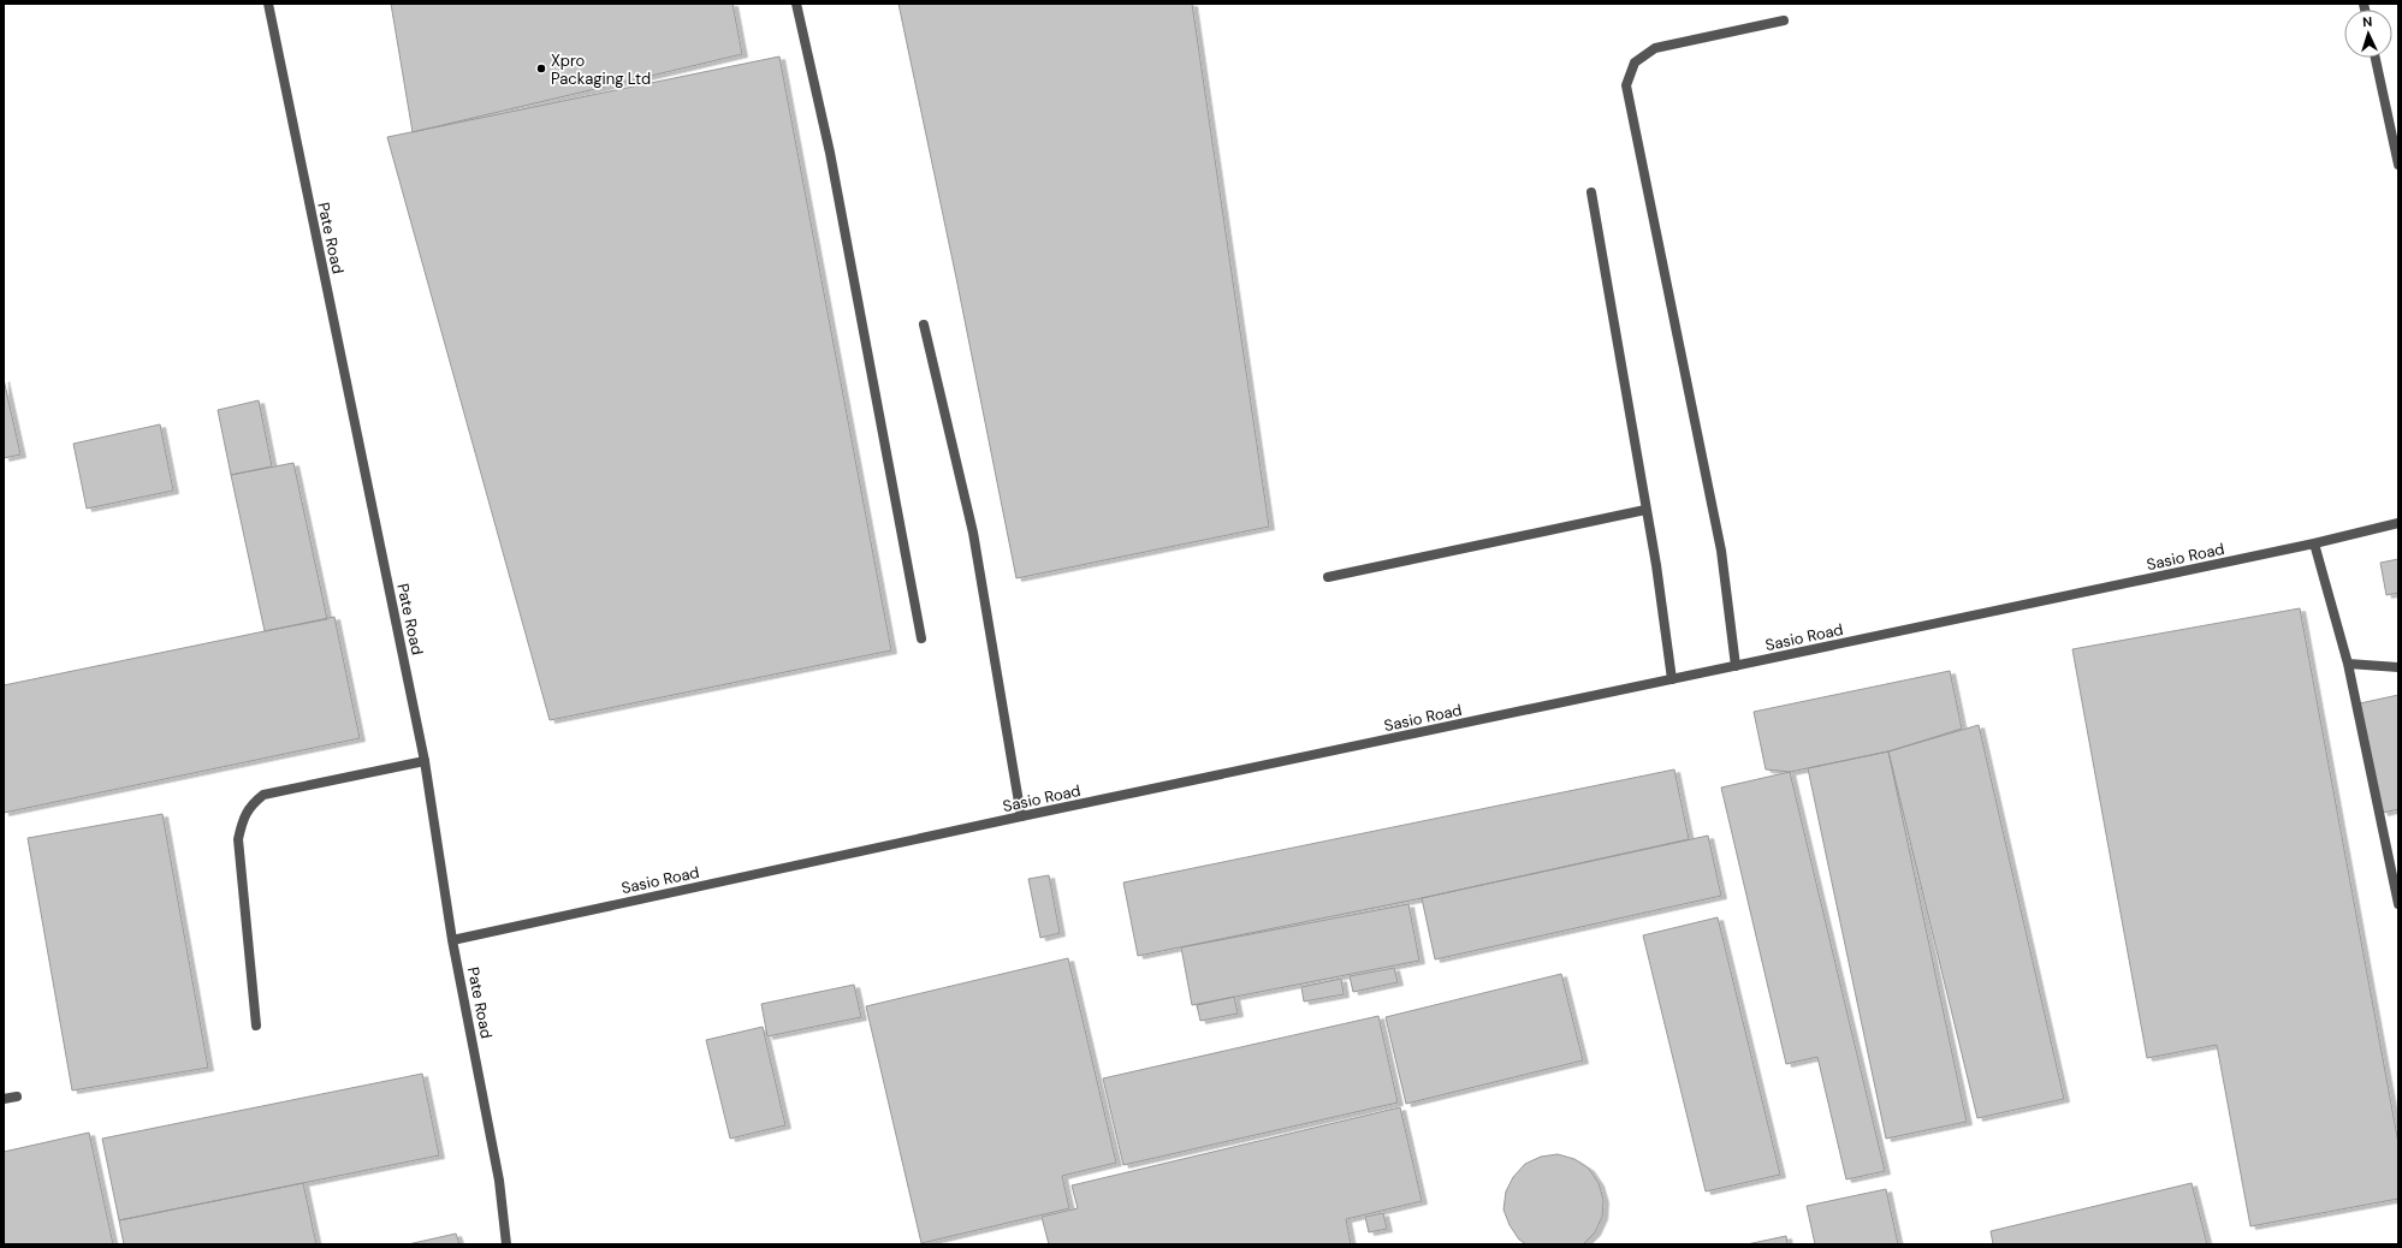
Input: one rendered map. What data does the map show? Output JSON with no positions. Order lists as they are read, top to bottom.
{
  "streets": {
    "street": ["Pate Road", "Sasio Road"]
  },
  "crossings": [
    ["Pate Road", "Sasio Road"]
  ],
  "places": ["Xpro Packaging Ltd"],
  "north": "top"
}
